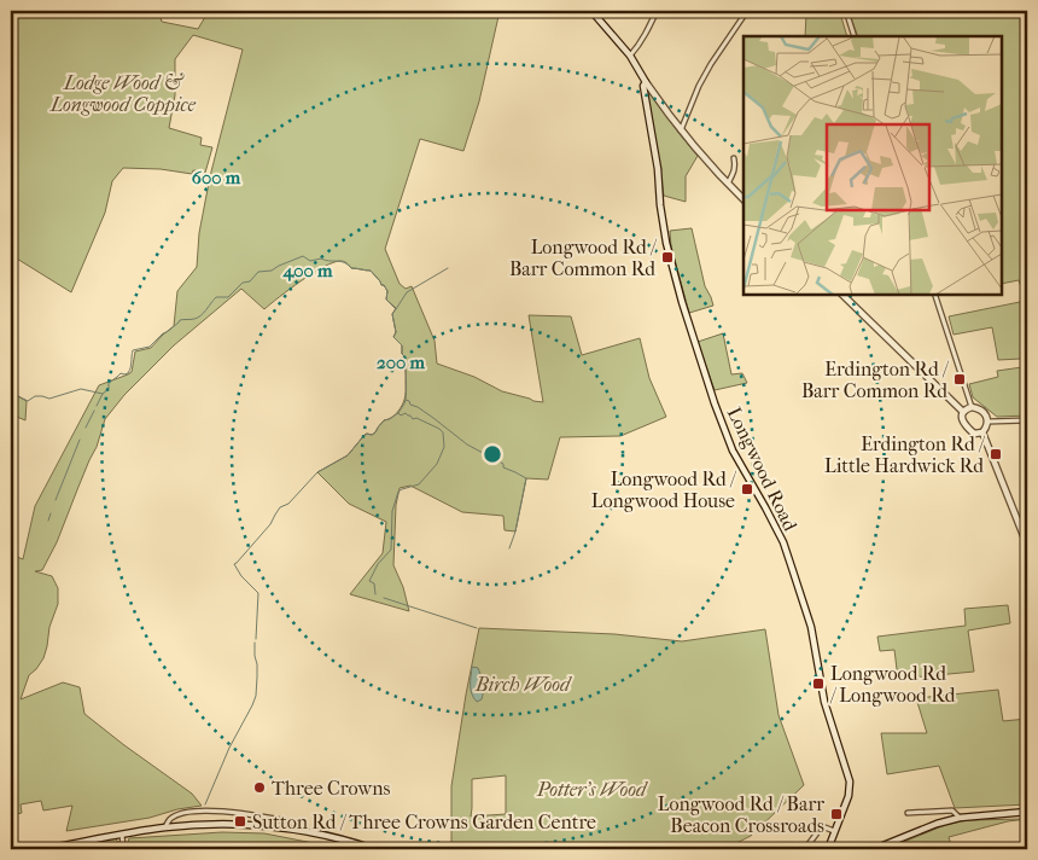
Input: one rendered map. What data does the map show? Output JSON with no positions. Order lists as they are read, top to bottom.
{
  "streets": {
    "main road": ["Longwood Road"]
  },
  "parks": ["Lodge Wood & Longwood Coppice", "Birch Wood", "Potter's Wood"],
  "places": {
    "transit": [
      "Longwood Rd / Barr Common Rd",
      "Erdington Rd / Barr Common Rd",
      "Erdington Rd / Little Hardwick Rd",
      "Longwood Rd / Longwood House",
      "Longwood Rd / Longwood Rd",
      "Longwood Rd / Barr Beacon Crossroads",
      "Sutton Rd / Three Crowns Garden Centre"
    ],
    "other": ["Three Crowns"]
  },
  "rings": ["600 m", "400 m", "200 m"]
}
